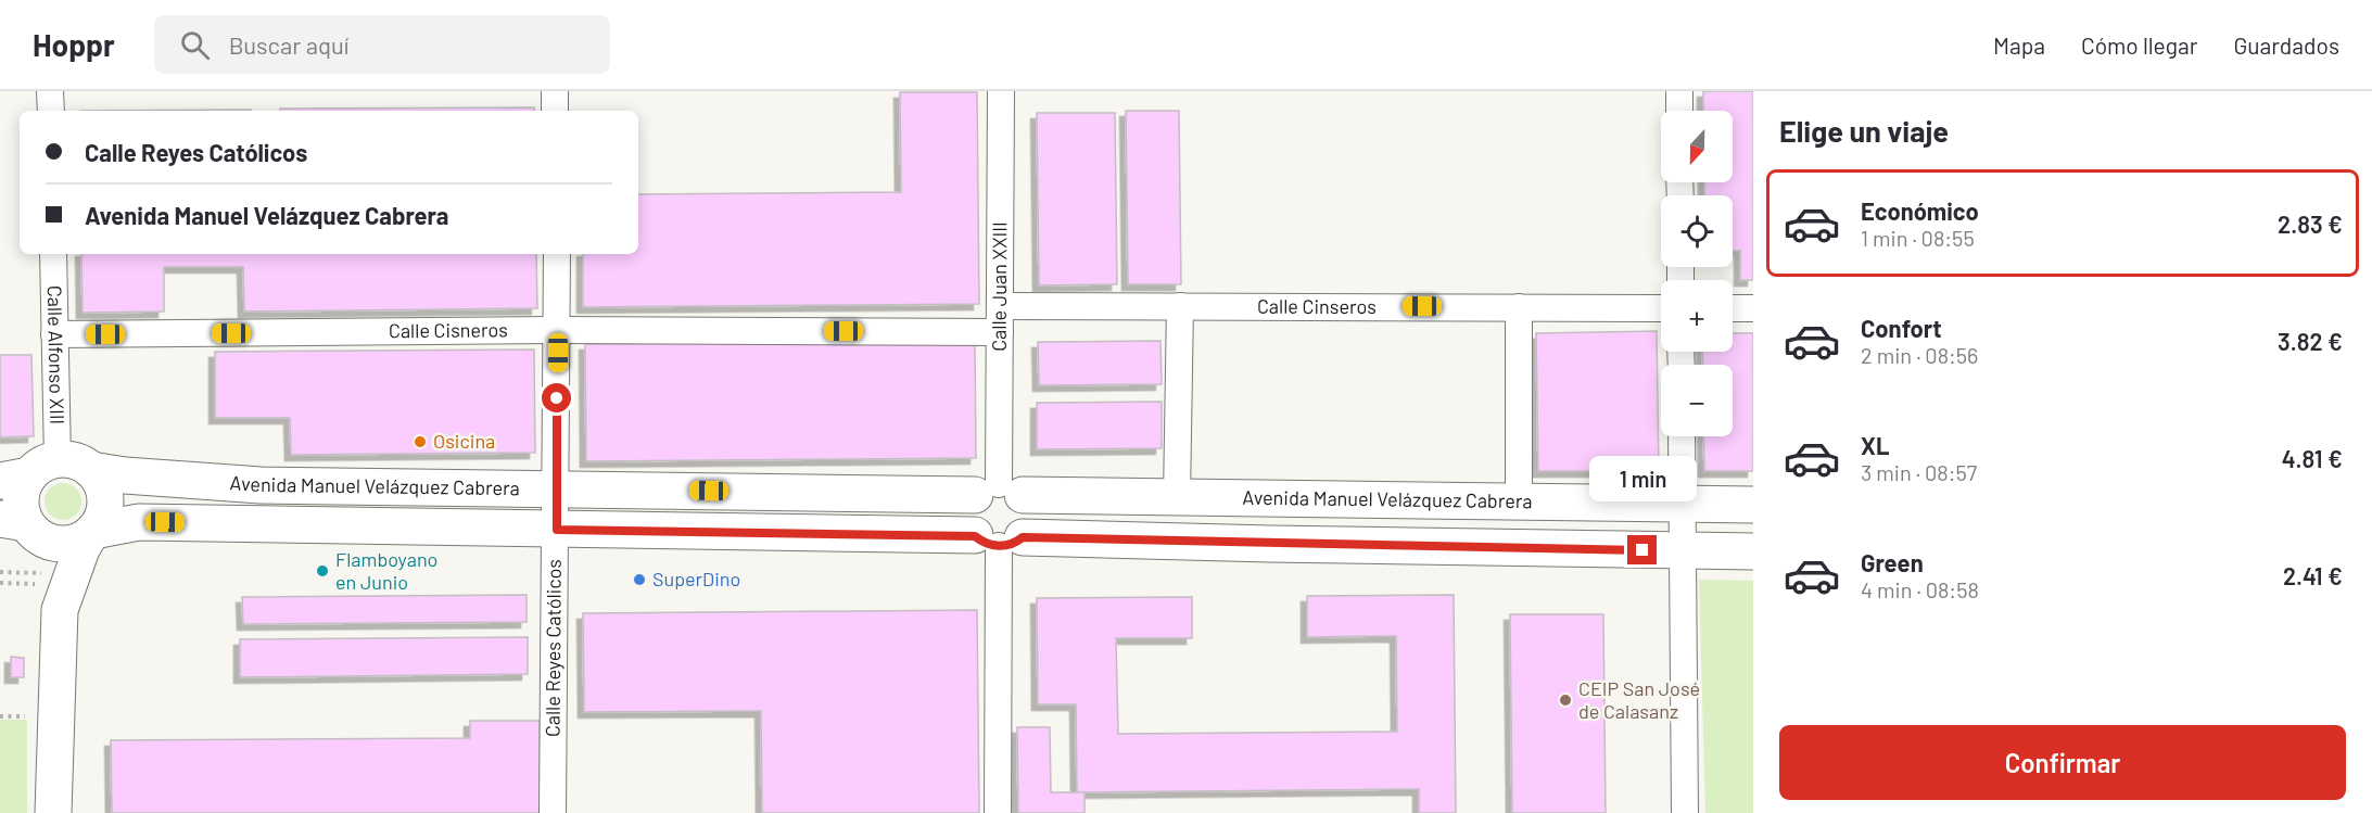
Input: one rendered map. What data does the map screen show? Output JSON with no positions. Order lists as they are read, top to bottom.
{
  "streets": {
    "main road": ["Avenida Manuel Velázquez Cabrera"],
    "street": [
      "Calle Juan XXIII",
      "Calle Cinseros",
      "Calle Cisneros",
      "Calle Alfonso XIII",
      "Calle Reyes Católicos"
    ]
  },
  "crossings": [
    ["Calle Juan XXIII", "Calle Cinseros"],
    ["Calle Juan XXIII", "Calle Cisneros"],
    ["Calle Juan XXIII", "Avenida Manuel Velázquez Cabrera"],
    ["Calle Cisneros", "Calle Alfonso XIII"],
    ["Calle Cisneros", "Calle Reyes Católicos"],
    ["Calle Alfonso XIII", "Avenida Manuel Velázquez Cabrera"],
    ["Avenida Manuel Velázquez Cabrera", "Calle Reyes Católicos"]
  ],
  "places": [
    "Osicina",
    "Flamboyano en Junio",
    "SuperDino",
    "CEIP San José de Calasanz"
  ],
  "north": "bottom",
  "page": {
    "header": "Hoppr",
    "search": "Buscar aquí",
    "nav": ["Mapa", "Cómo llegar", "Guardados"],
    "heading": "Elige un viaje",
    "map_buttons": ["+", "−"],
    "banner": ["Calle Reyes Católicos", "Avenida Manuel Velázquez Cabrera"],
    "list": [
      {
        "name": "Económico",
        "note": "1 min · 08:55",
        "value": "2.83 €"
      },
      {
        "name": "Confort",
        "note": "2 min · 08:56",
        "value": "3.82 €"
      },
      {
        "name": "XL",
        "note": "3 min · 08:57",
        "value": "4.81 €"
      },
      {
        "name": "Green",
        "note": "4 min · 08:58",
        "value": "2.41 €"
      }
    ],
    "bubble": "1 min",
    "buttons": "Confirmar"
  }
}
